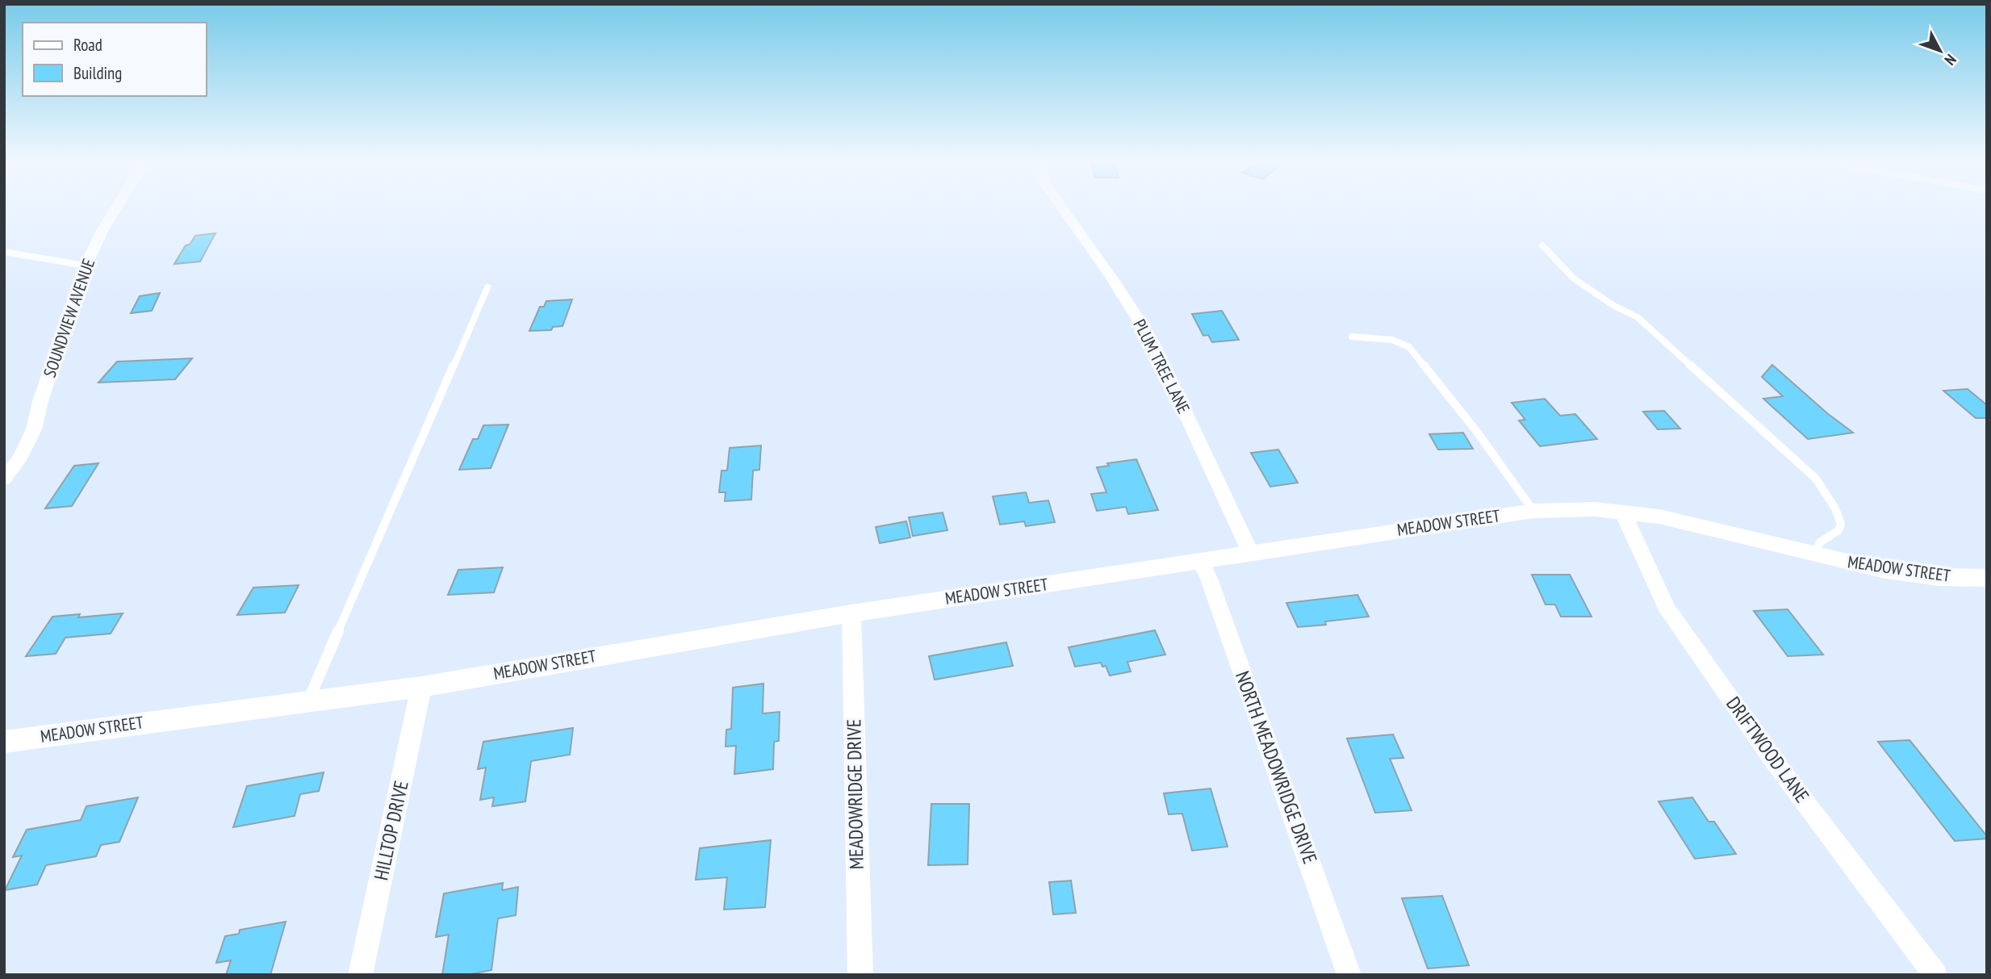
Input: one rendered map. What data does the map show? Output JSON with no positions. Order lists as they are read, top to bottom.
{
  "streets": {
    "street": [
      "SOUNDVIEW AVENUE",
      "PLUM TREE LANE",
      "MEADOW STREET",
      "DRIFTWOOD LANE",
      "NORTH MEADOWRIDGE DRIVE",
      "MEADOWRIDGE DRIVE",
      "HILLTOP DRIVE"
    ]
  },
  "crossings": [
    ["PLUM TREE LANE", "MEADOW STREET"],
    ["MEADOW STREET", "DRIFTWOOD LANE"],
    ["MEADOW STREET", "NORTH MEADOWRIDGE DRIVE"],
    ["MEADOW STREET", "MEADOWRIDGE DRIVE"],
    ["MEADOW STREET", "HILLTOP DRIVE"]
  ],
  "legend": ["Road", "Building"],
  "north": "bottom right"
}
